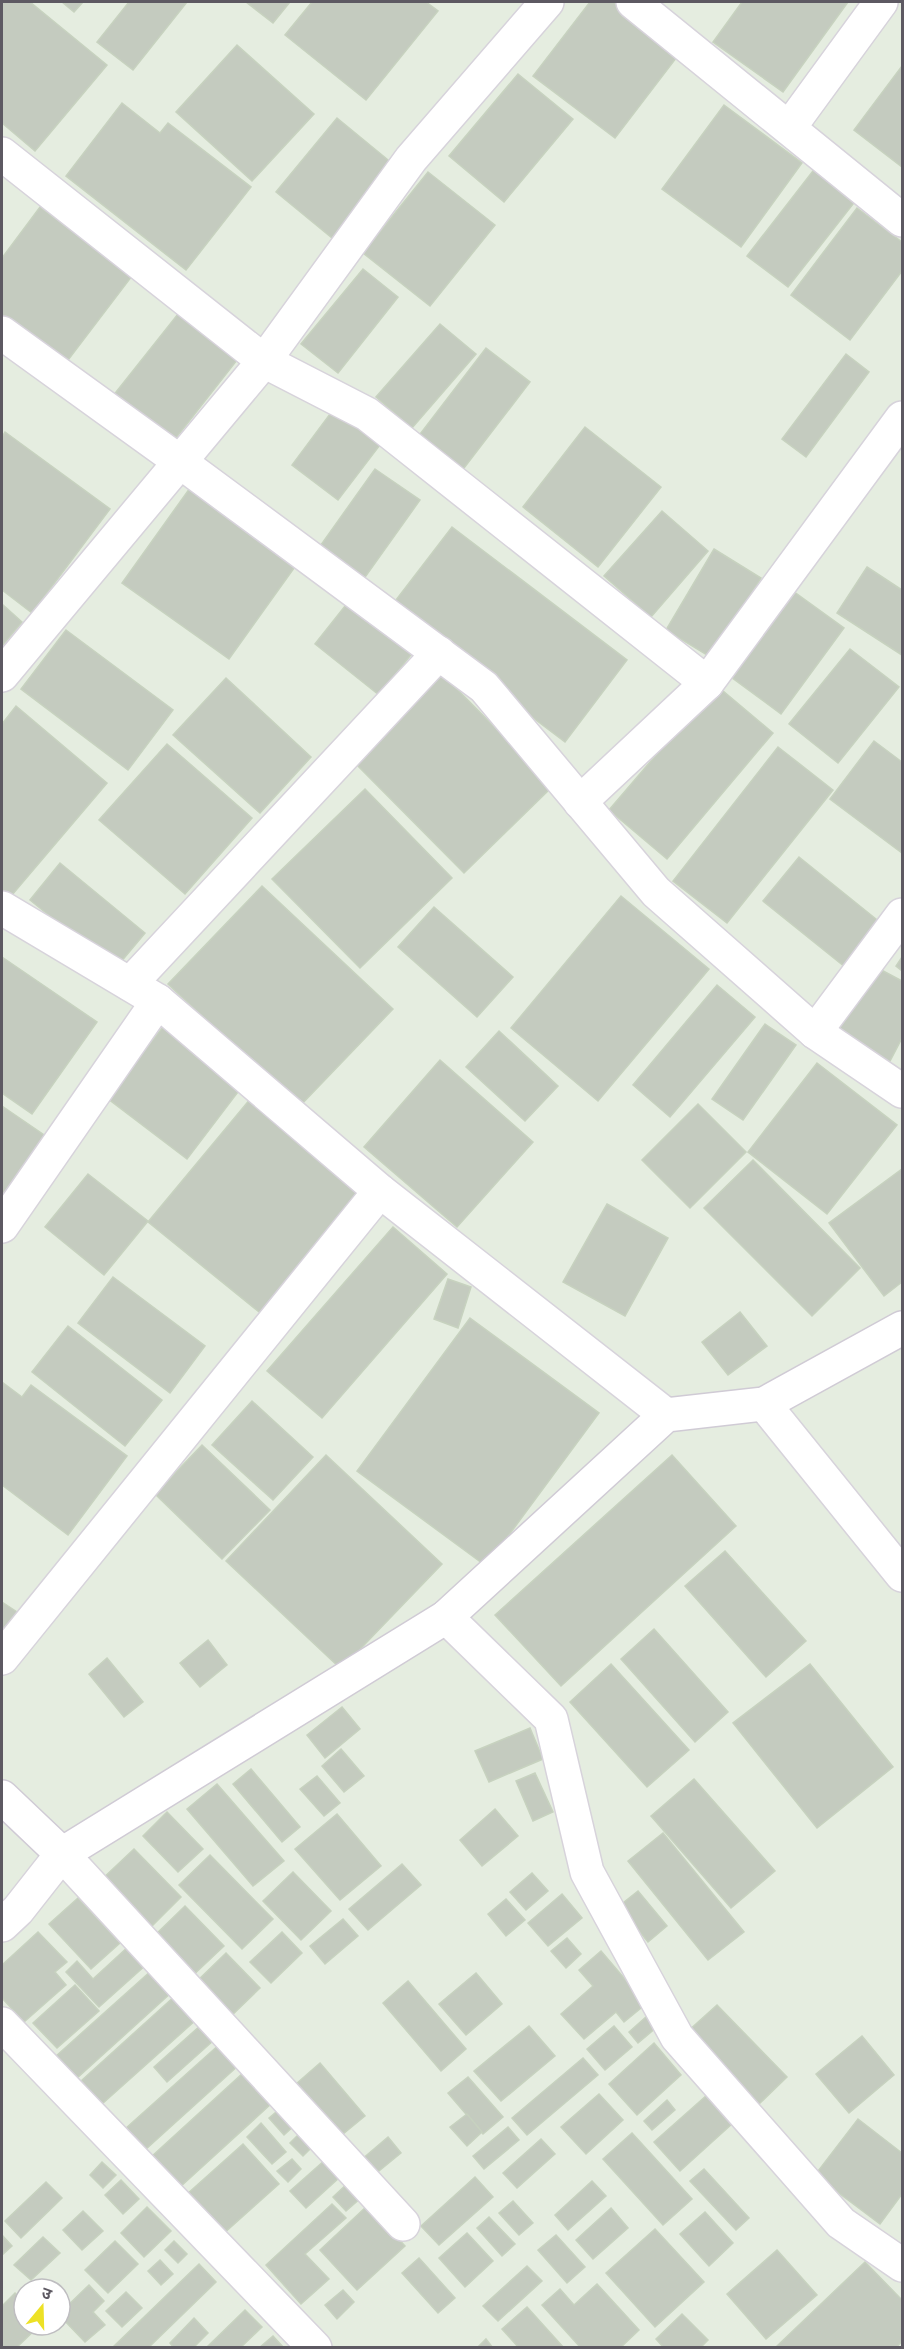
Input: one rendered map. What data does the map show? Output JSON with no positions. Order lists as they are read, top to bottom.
{
  "north": "top"
}
